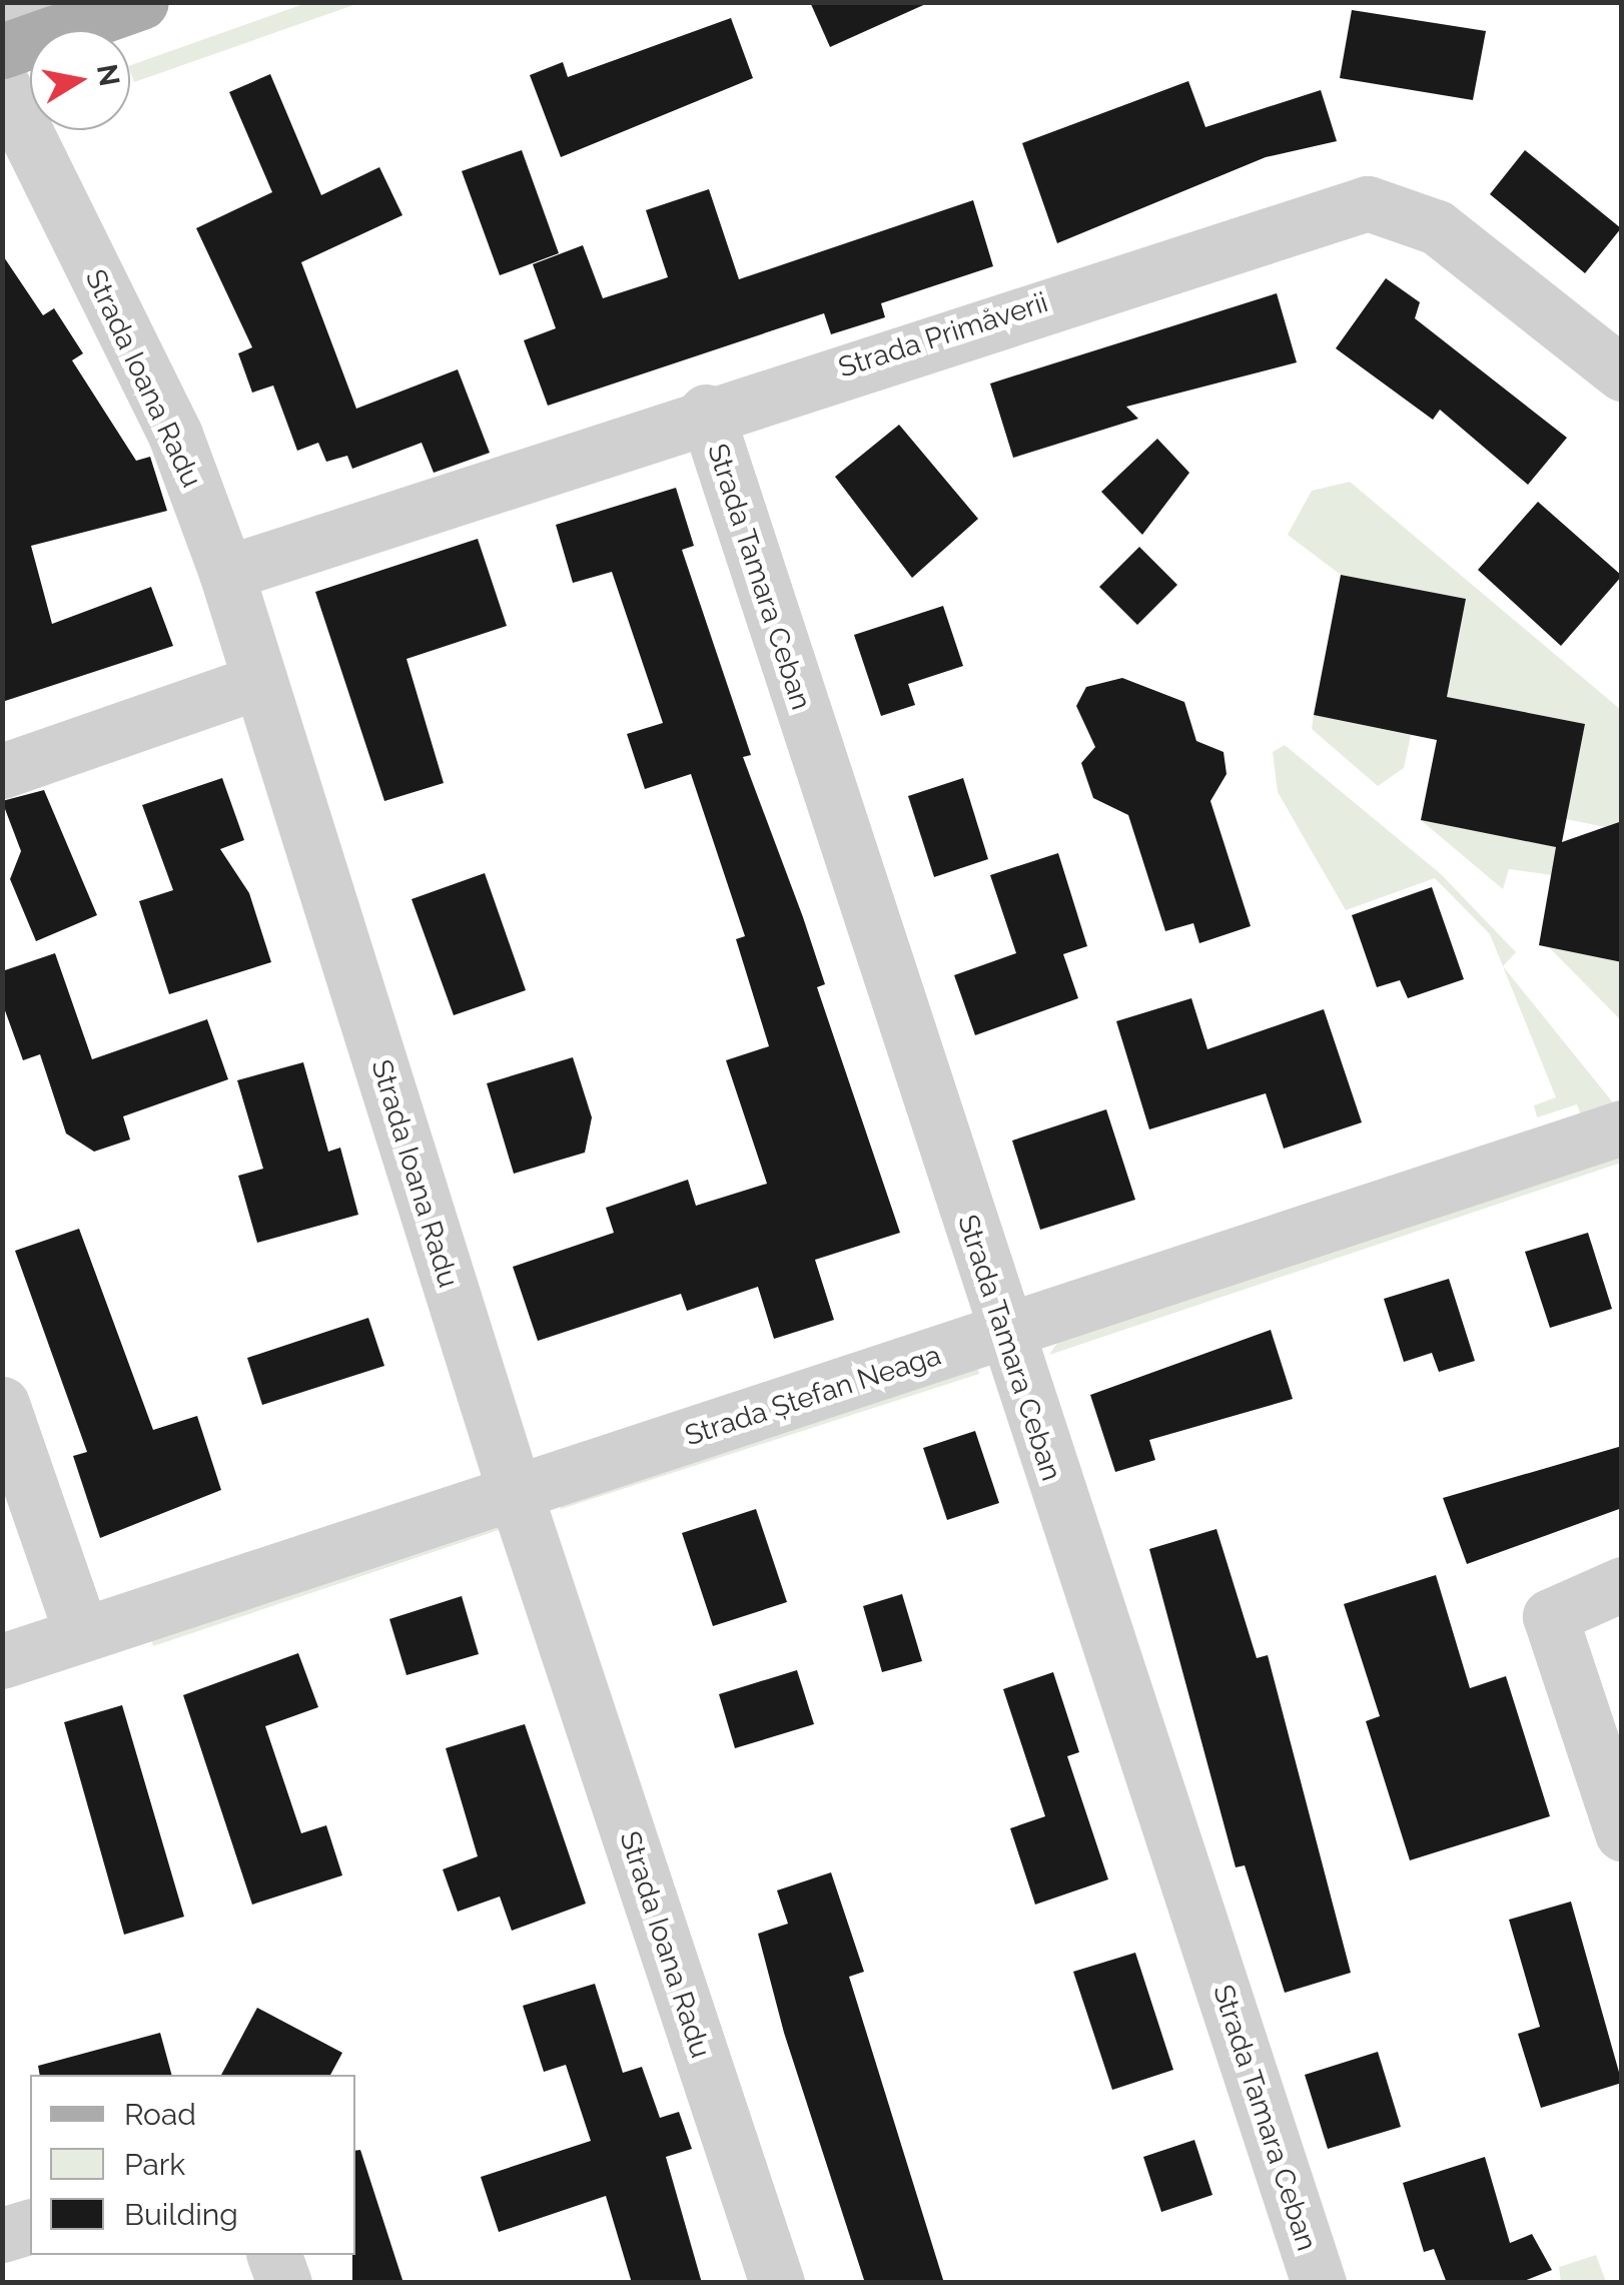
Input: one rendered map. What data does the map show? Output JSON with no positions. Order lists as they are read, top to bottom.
{
  "streets": {
    "street": [
      "Strada Primăverii",
      "Strada Ioana Radu",
      "Strada Tamara Ceban",
      "Strada Ștefan Neaga"
    ]
  },
  "crossings": [
    ["Strada Primăverii", "Strada Ioana Radu"],
    ["Strada Primăverii", "Strada Tamara Ceban"],
    ["Strada Ioana Radu", "Strada Ștefan Neaga"],
    ["Strada Tamara Ceban", "Strada Ștefan Neaga"]
  ],
  "legend": ["Road", "Park", "Building"],
  "north": "right"
}
